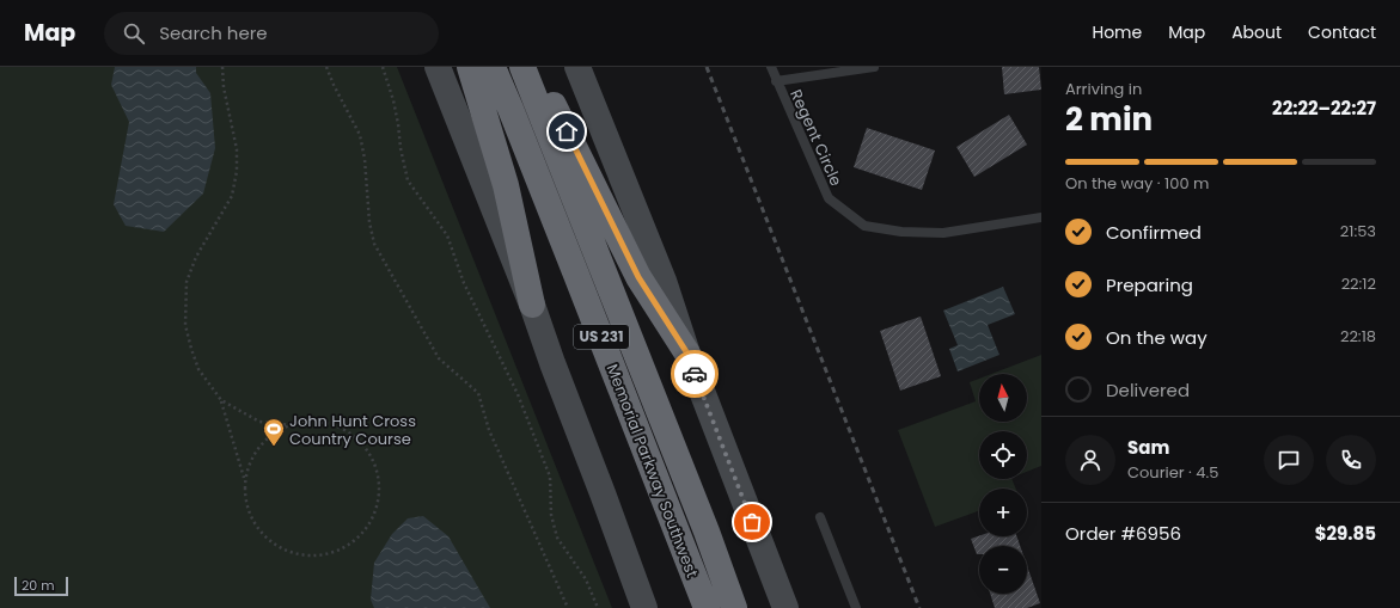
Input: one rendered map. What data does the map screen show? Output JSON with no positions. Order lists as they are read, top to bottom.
{
  "streets": {
    "highway": ["US 231", "Memorial Parkway Southwest"],
    "lane": ["Regent Circle"]
  },
  "places": {
    "sports": ["John Hunt Cross Country Course"]
  },
  "scale_bar": "20 m",
  "north": "top",
  "page": {
    "header": "Map",
    "search": "Search here",
    "nav": [
      "Home",
      "Map",
      "About",
      "Contact"
    ],
    "heading": ["2 min", "Arriving in", "22:22–22:27"],
    "panel": [
      "Sam",
      "Courier · 4.5",
      "Order #6956",
      "$29.85"
    ],
    "bar": "On the way · 100 m",
    "list": [
      ["Confirmed", "21:53"],
      ["Preparing", "22:12"],
      ["On the way", "22:18"],
      "Delivered"
    ],
    "map_buttons": ["+", "−"],
    "scale": "20 m"
  }
}
